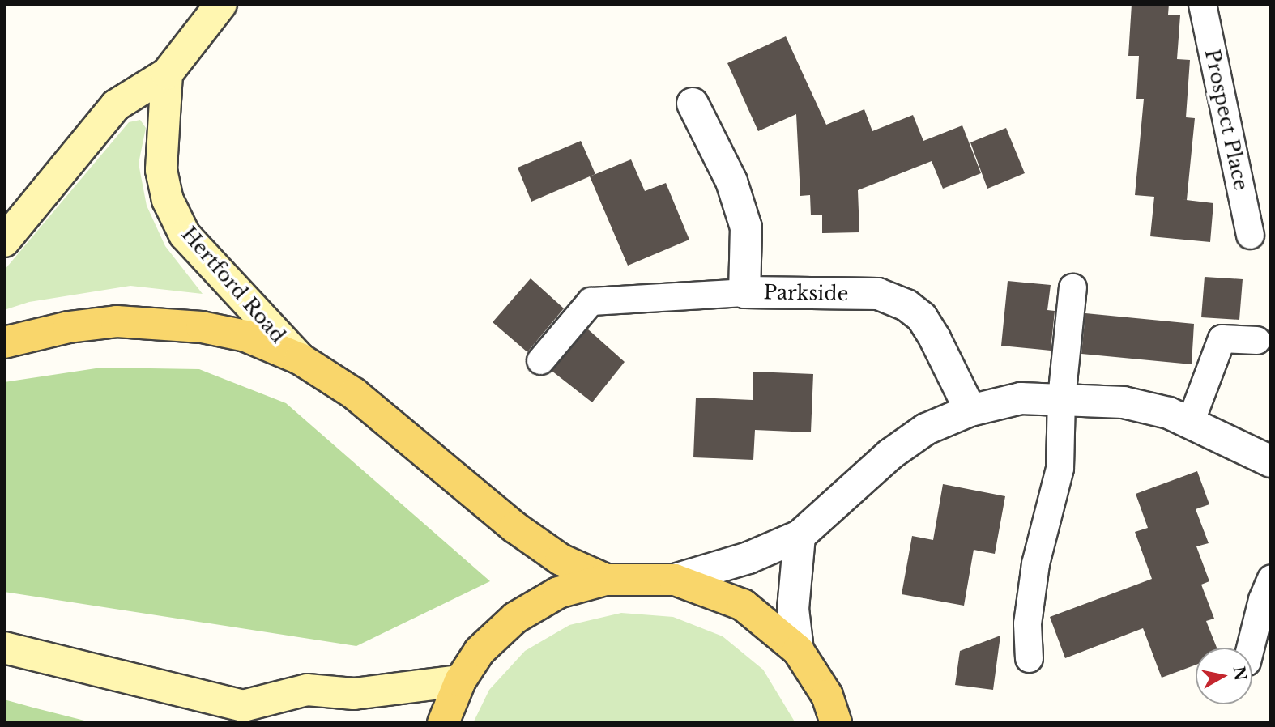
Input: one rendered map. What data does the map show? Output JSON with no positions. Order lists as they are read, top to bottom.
{
  "streets": {
    "street": ["Hertford Road", "Parkside"],
    "lane": ["Prospect Place"]
  },
  "north": "right"
}
